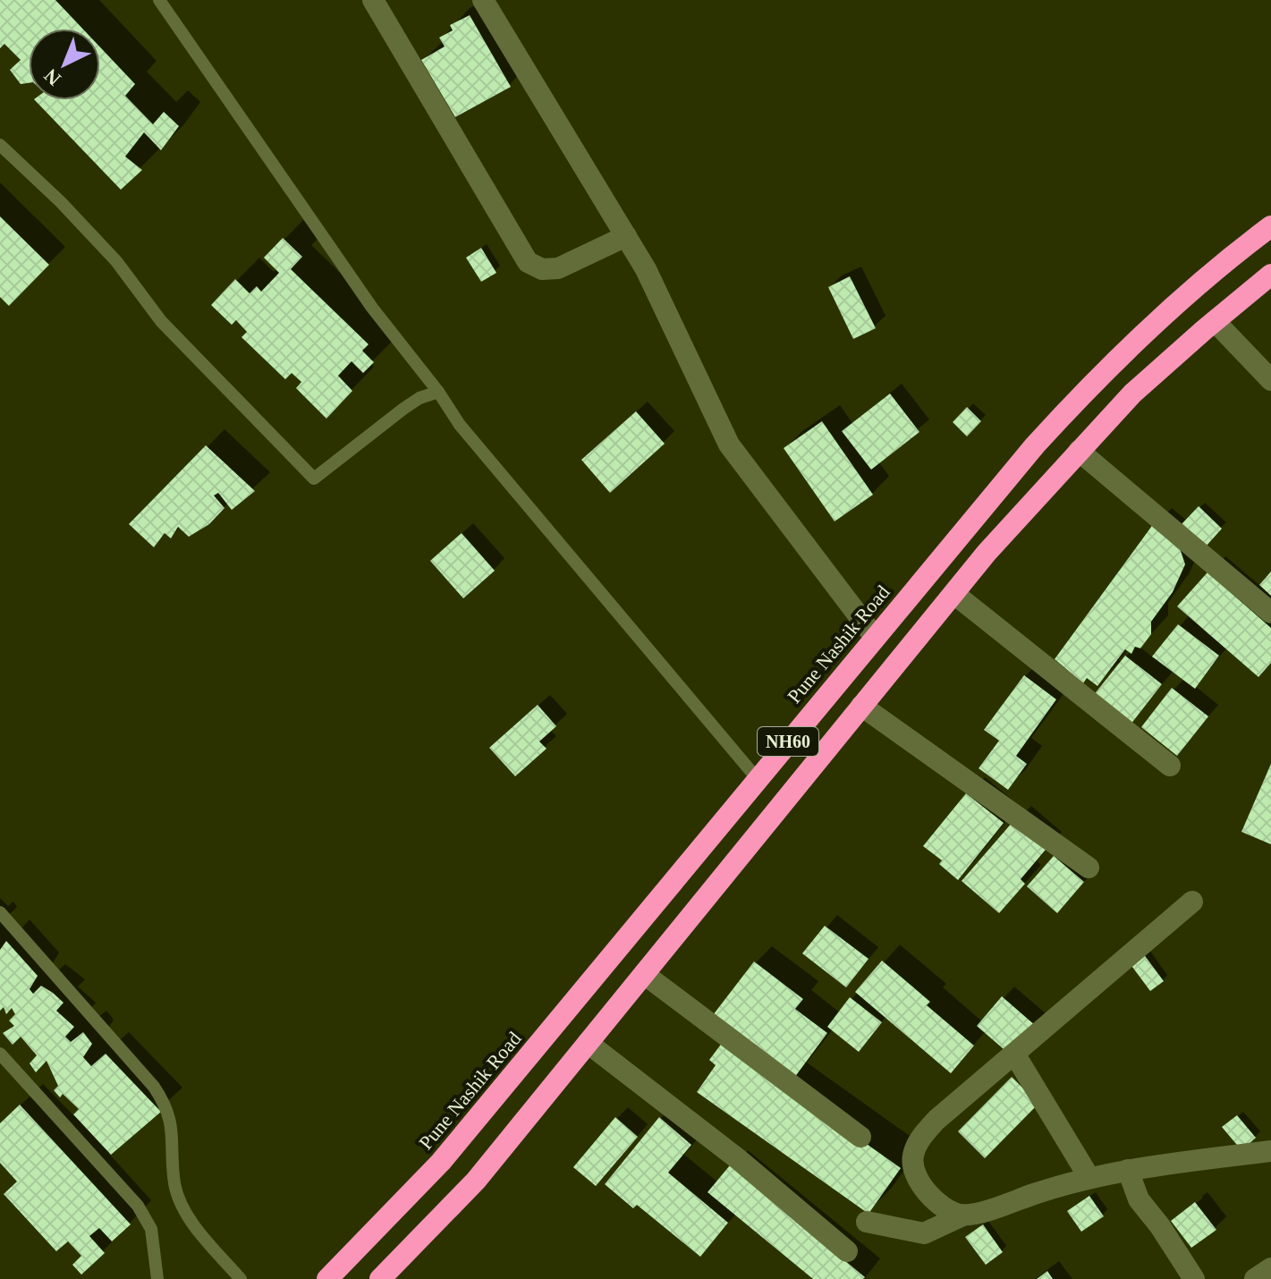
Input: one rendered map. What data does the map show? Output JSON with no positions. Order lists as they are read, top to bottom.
{
  "streets": {
    "highway": ["Pune Nashik Road", "NH60"]
  },
  "north": "bottom left"
}
